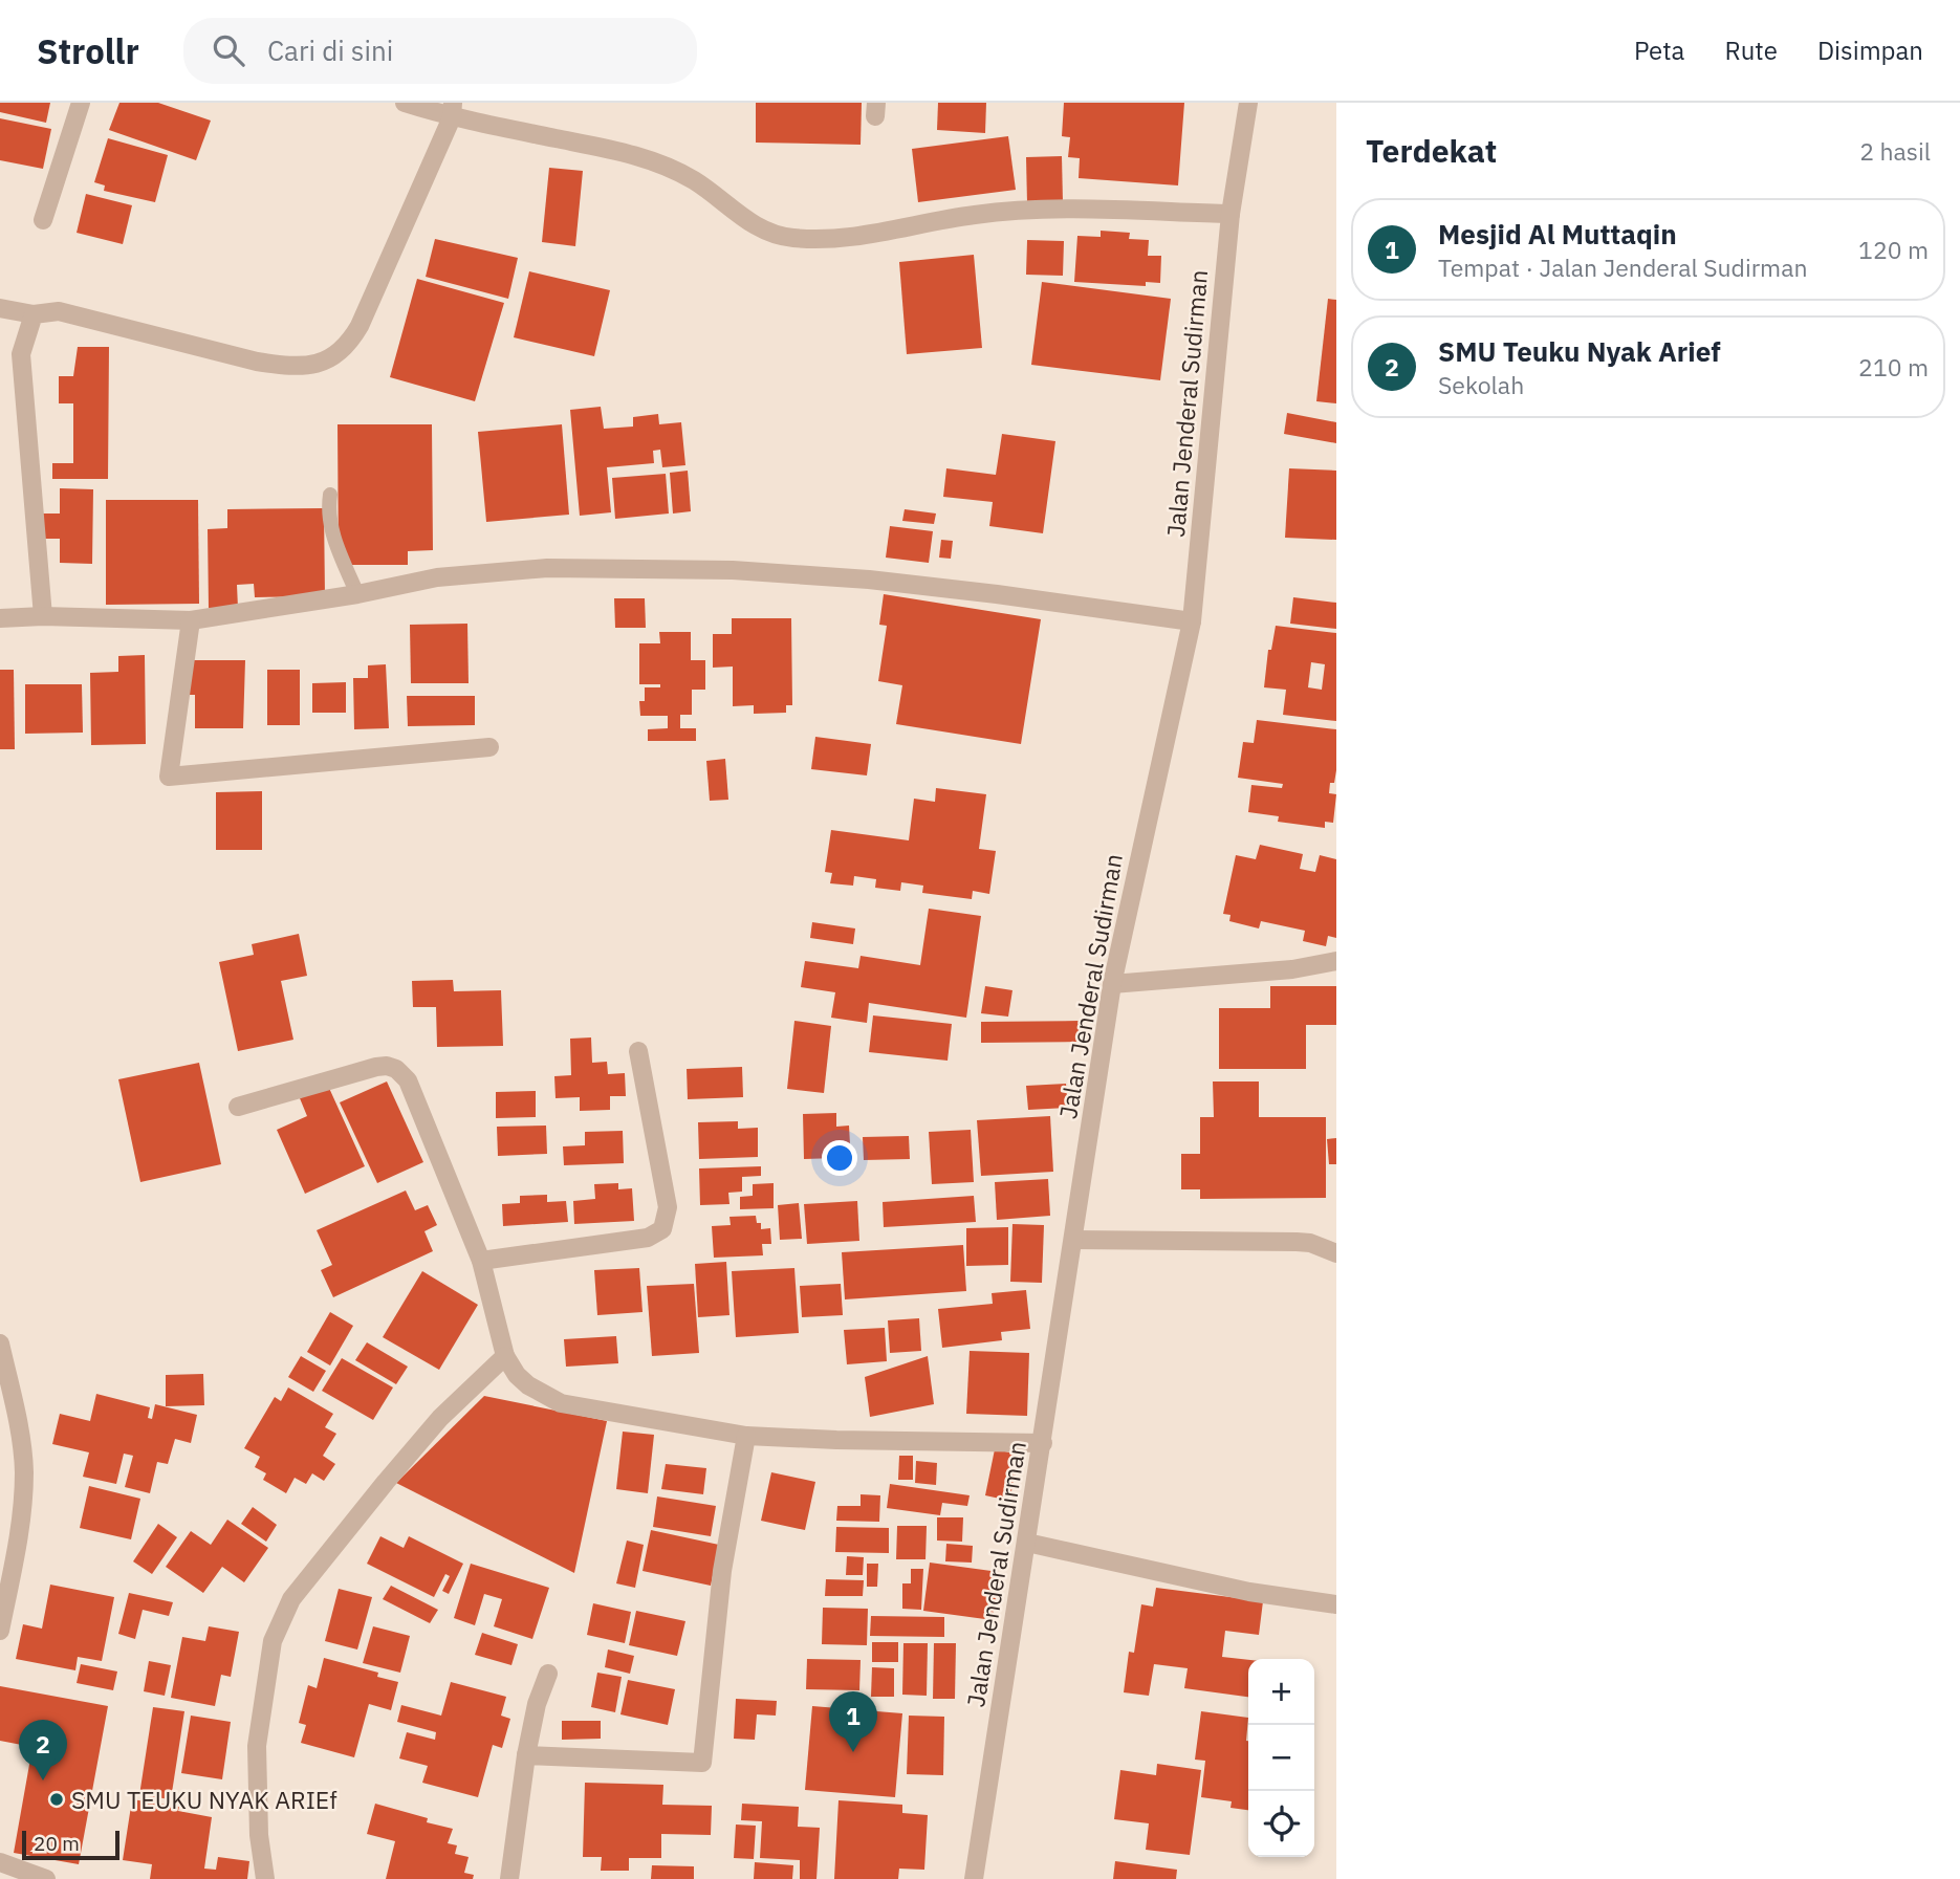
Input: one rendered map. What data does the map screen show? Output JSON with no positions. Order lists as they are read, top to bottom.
{
  "streets": {
    "street": ["Jalan Jenderal Sudirman"]
  },
  "places": ["SMU TEUKU NYAK ARIEf"],
  "scale_bar": "20 m",
  "page": {
    "header": "Strollr",
    "search": "Cari di sini",
    "nav": ["Peta", "Rute", "Disimpan"],
    "heading": ["Terdekat", "2 hasil"],
    "list": [
      {
        "mark": "1",
        "name": "Mesjid Al Muttaqin",
        "note": "Tempat · Jalan Jenderal Sudirman",
        "value": "120 m"
      },
      {
        "mark": "2",
        "name": "SMU Teuku Nyak Arief",
        "note": "Sekolah",
        "value": "210 m"
      }
    ],
    "map_buttons": ["+", "−"],
    "pins": ["1", "2"],
    "scale": "20 m"
  }
}
